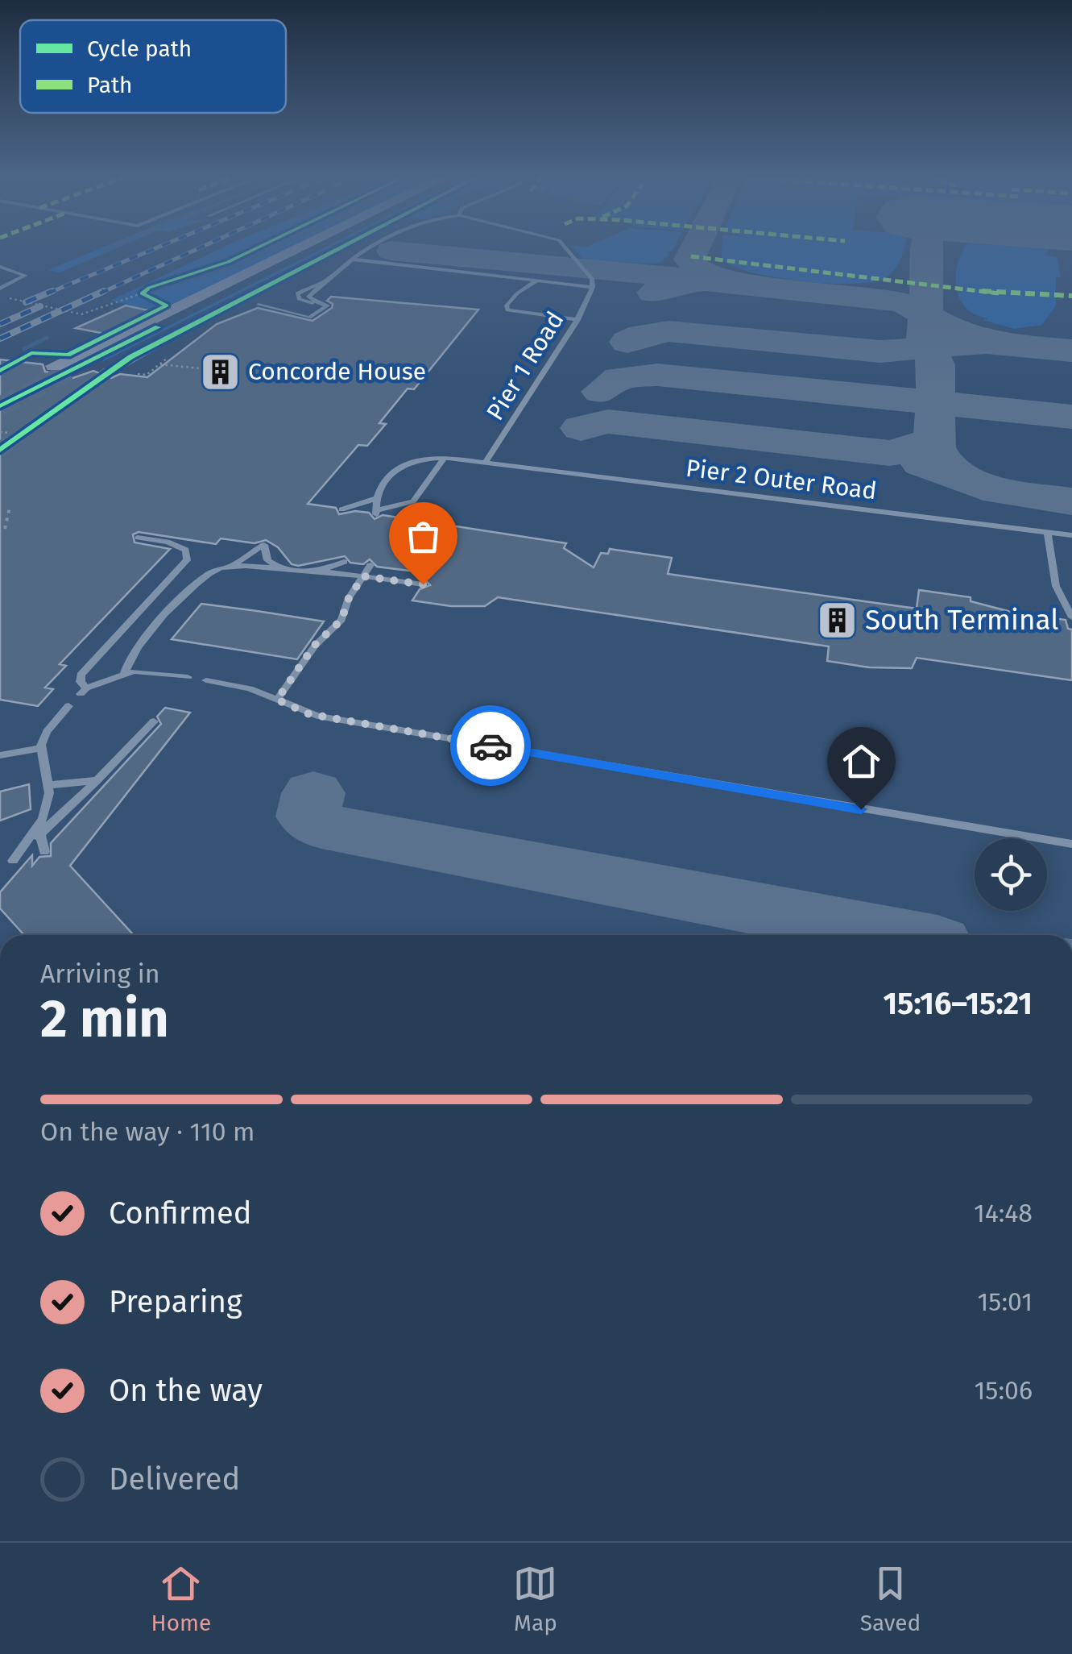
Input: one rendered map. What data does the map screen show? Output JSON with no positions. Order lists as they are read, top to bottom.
{
  "streets": {
    "lane": ["Pier 1 Road", "Pier 2 Outer Road"]
  },
  "crossings": [
    ["Pier 1 Road", "Pier 2 Outer Road"]
  ],
  "places": {
    "building": ["Concorde House", "South Terminal"]
  },
  "legend": ["Cycle path", "Path"],
  "page": {
    "heading": ["2 min", "Arriving in", "15:16–15:21"],
    "bar": "On the way · 110 m",
    "list": [
      ["Confirmed", "14:48"],
      ["Preparing", "15:01"],
      ["On the way", "15:06"],
      "Delivered"
    ],
    "tabs": ["Home", "Map", "Saved"]
  }
}
